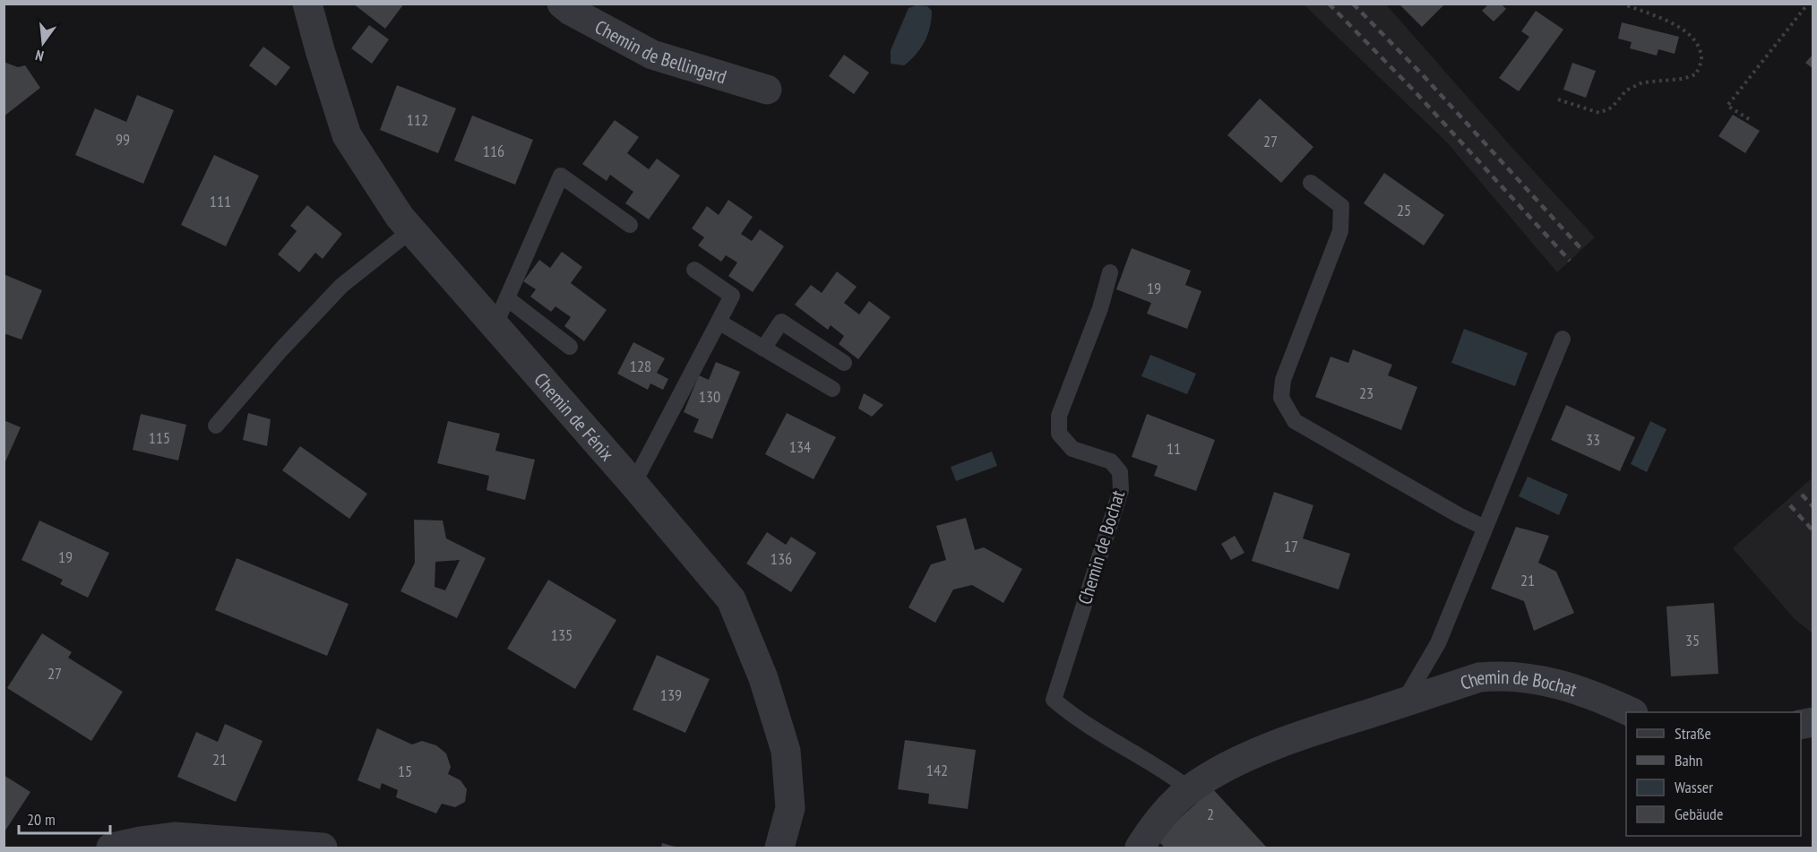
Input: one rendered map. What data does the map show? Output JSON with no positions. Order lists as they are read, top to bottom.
{
  "streets": {
    "street": ["Chemin de Bellingard", "Chemin de Fénix", "Chemin de Bochat"]
  },
  "house_numbers": [
    "112",
    "99",
    "27",
    "116",
    "111",
    "25",
    "19",
    "128",
    "23",
    "130",
    "115",
    "33",
    "134",
    "11",
    "17",
    "19",
    "136",
    "21",
    "135",
    "35",
    "27",
    "139",
    "21",
    "142",
    "15",
    "2"
  ],
  "legend": [
    "Straße",
    "Bahn",
    "Wasser",
    "Gebäude"
  ],
  "scale_bar": "20 m",
  "north": "bottom"
}
